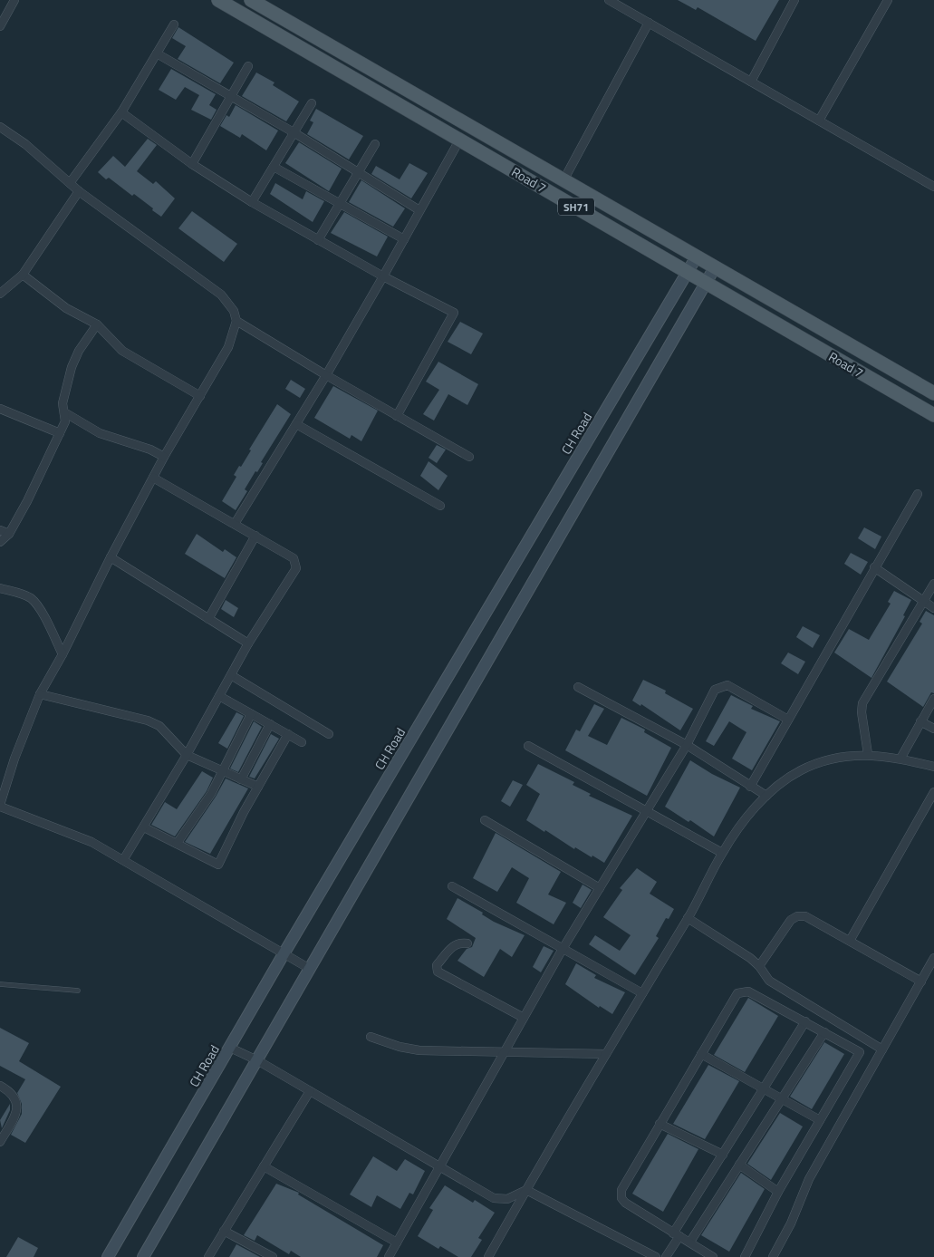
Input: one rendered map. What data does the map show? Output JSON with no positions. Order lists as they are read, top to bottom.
{
  "streets": {
    "main road": ["Road 7", "SH71"],
    "street": ["CH Road"]
  },
  "crossings": [
    ["Road 7", "CH Road"]
  ]
}
